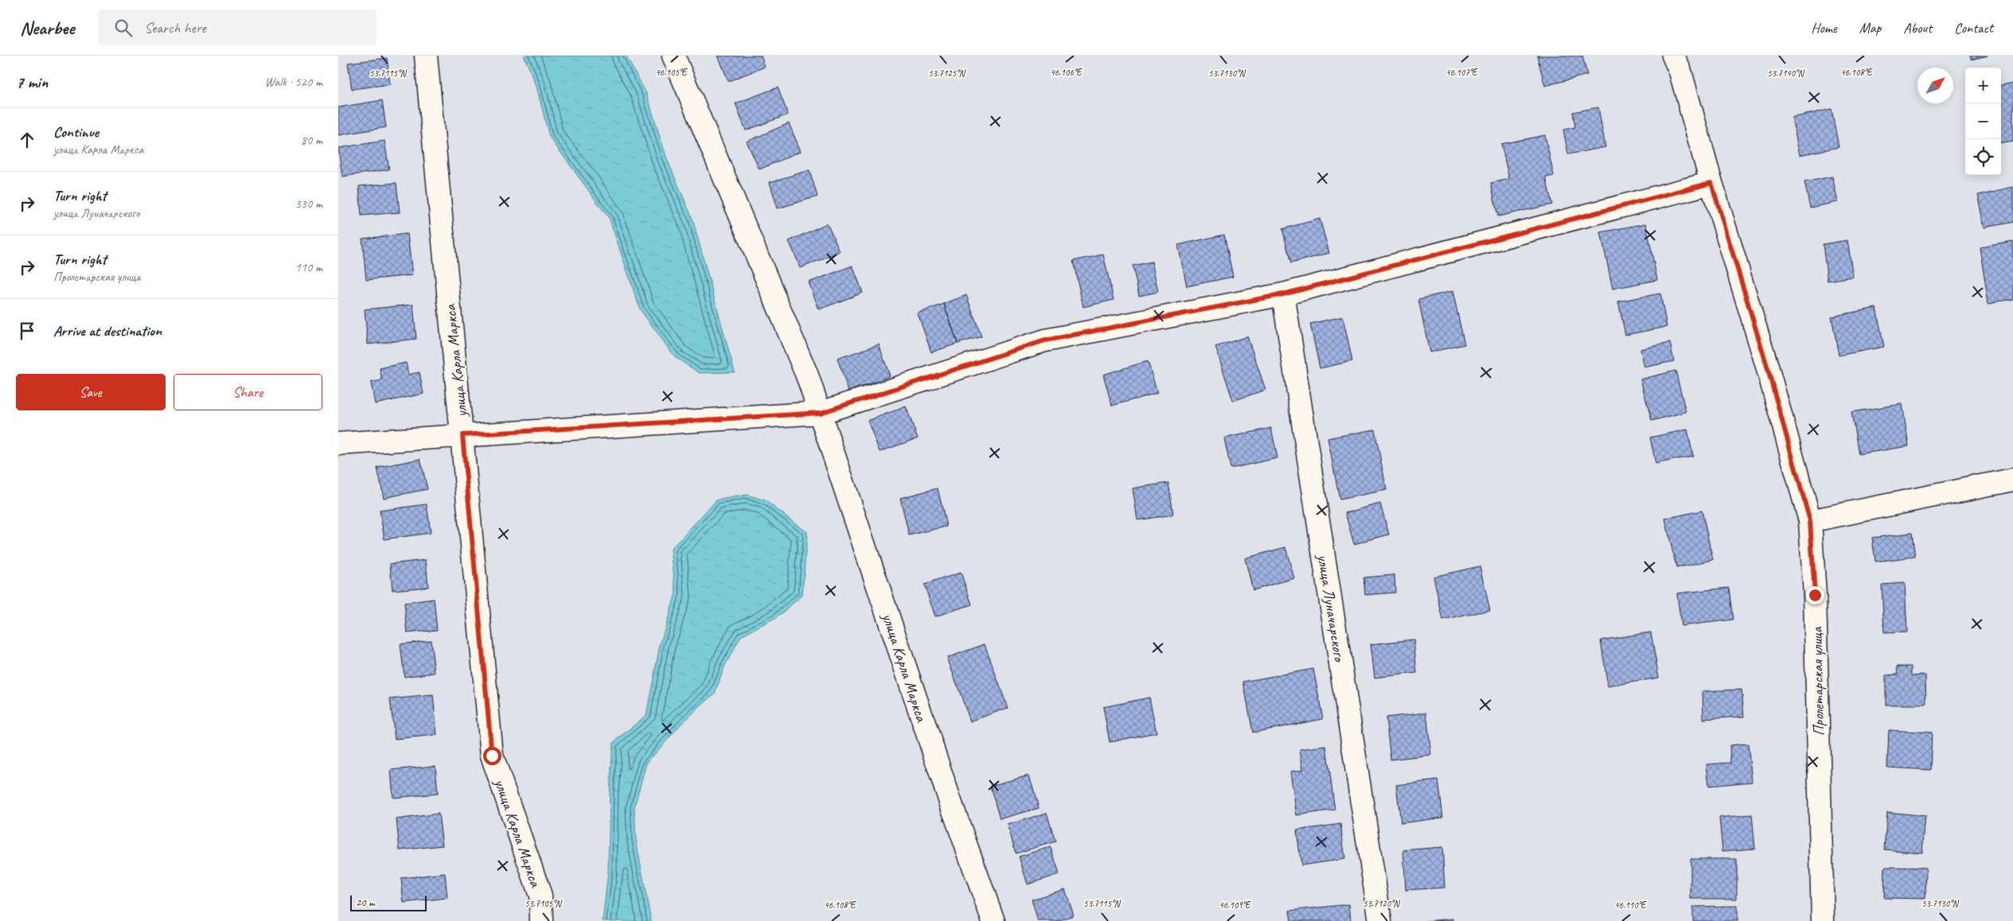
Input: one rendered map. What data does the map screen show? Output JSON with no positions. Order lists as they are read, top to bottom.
{
  "streets": {
    "street": ["улица Карла Маркса", "улица Луначарского", "Пролетарская улица"]
  },
  "scale_bar": "20 m",
  "north": "top right",
  "page": {
    "header": "Nearbee",
    "search": "Search here",
    "nav": [
      "Home",
      "Map",
      "About",
      "Contact"
    ],
    "heading": ["7 min", "Walk · 520 m"],
    "map_buttons": ["+", "−"],
    "list": [
      ["Continue", "улица Карла Маркса", "80 m"],
      ["Turn right", "улица Луначарского", "330 m"],
      ["Turn right", "Пролетарская улица", "110 m"],
      "Arrive at destination"
    ],
    "buttons": ["Save", "Share"],
    "scale": "20 m"
  },
  "coordinates": [
    "46.105°E",
    "46.107°E",
    "46.108°E",
    "46.106°E",
    "53.7115°N",
    "53.7125°N",
    "53.7130°N",
    "53.7140°N",
    "53.7105°N",
    "53.7120°N",
    "46.109°E",
    "46.110°E"
  ]
}
